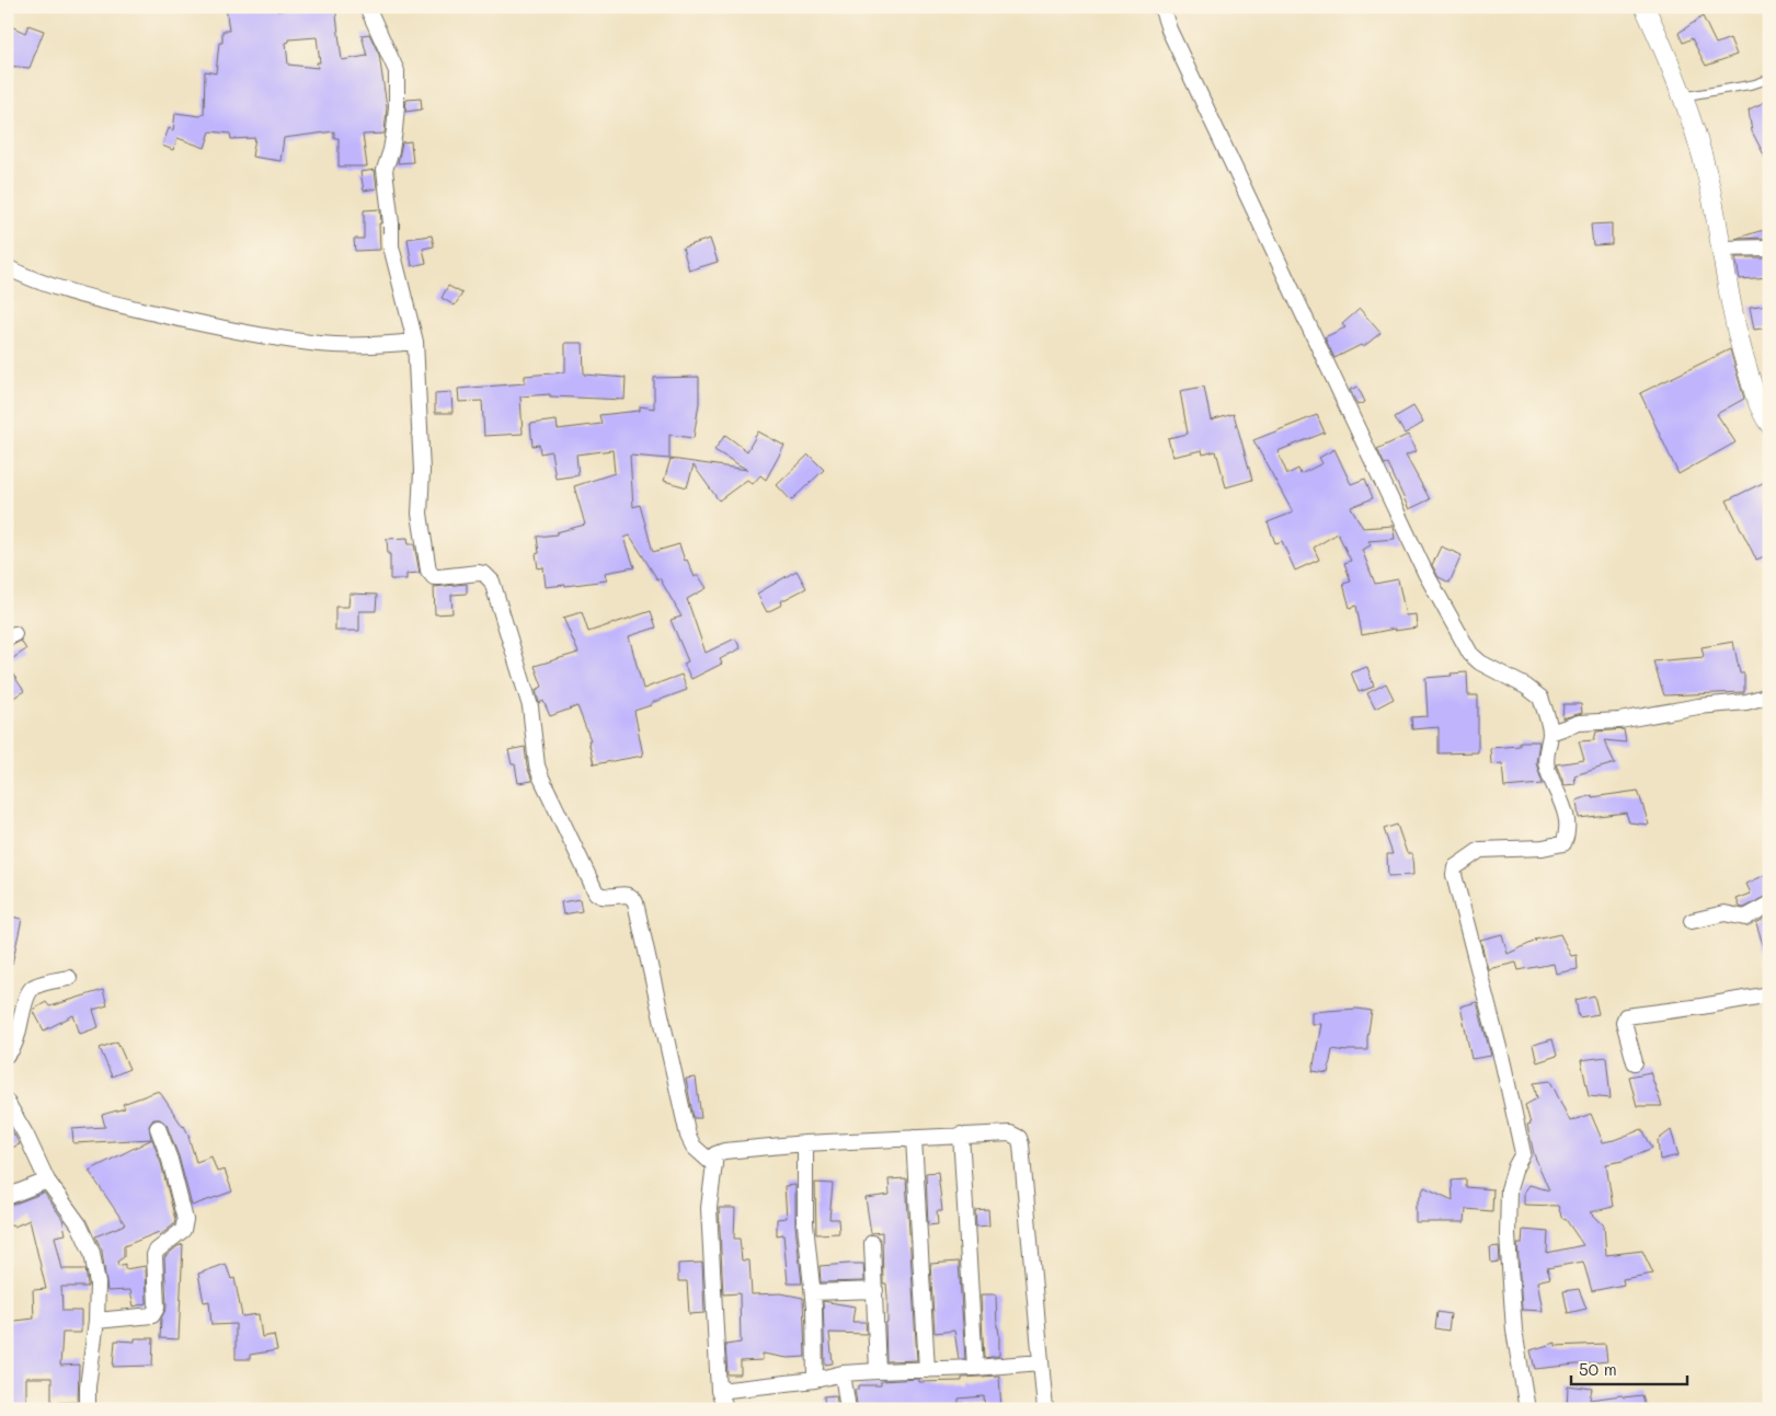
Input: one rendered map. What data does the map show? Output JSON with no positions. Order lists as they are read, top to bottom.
{
  "scale_bar": "50 m"
}
